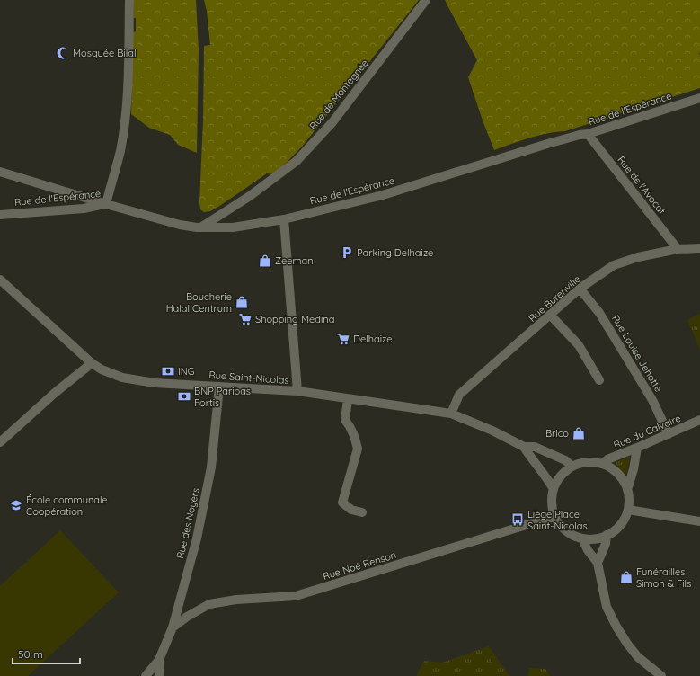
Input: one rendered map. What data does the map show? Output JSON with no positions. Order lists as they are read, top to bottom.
{
  "streets": {
    "street": [
      "Rue de Montegnée",
      "Rue de l'Espérance",
      "Rue de l'Avocat",
      "Rue Burenville",
      "Rue Louise Jehotte",
      "Rue Saint-Nicolas",
      "Rue du Calvaire",
      "Rue des Noyers",
      "Rue Noé Renson"
    ]
  },
  "crossings": [
    ["Rue de Montegnée", "Rue de l'Espérance"],
    ["Rue de l'Espérance", "Rue de l'Avocat"],
    ["Rue de l'Avocat", "Rue Burenville"],
    ["Rue Burenville", "Rue Louise Jehotte"],
    ["Rue Burenville", "Rue Saint-Nicolas"],
    ["Rue Louise Jehotte", "Rue du Calvaire"],
    ["Rue Saint-Nicolas", "Rue du Calvaire"],
    ["Rue Saint-Nicolas", "Rue des Noyers"],
    ["Rue Saint-Nicolas", "Rue Noé Renson"],
    ["Rue du Calvaire", "Rue Noé Renson"],
    ["Rue des Noyers", "Rue Noé Renson"]
  ],
  "places": {
    "mosque": ["Mosquée Bilal"],
    "parking": ["Parking Delhaize"],
    "shop": [
      "Zeeman",
      "Boucherie Halal Centrum",
      "Brico",
      "Funérailles Simon & Fils"
    ],
    "supermarket": ["Shopping Medina", "Delhaize"],
    "bank": ["ING", "BNP Paribas Fortis"],
    "school or university": ["École communale Coopération"],
    "bus stop": ["Liège Place Saint-Nicolas"]
  },
  "scale_bar": "50 m"
}
